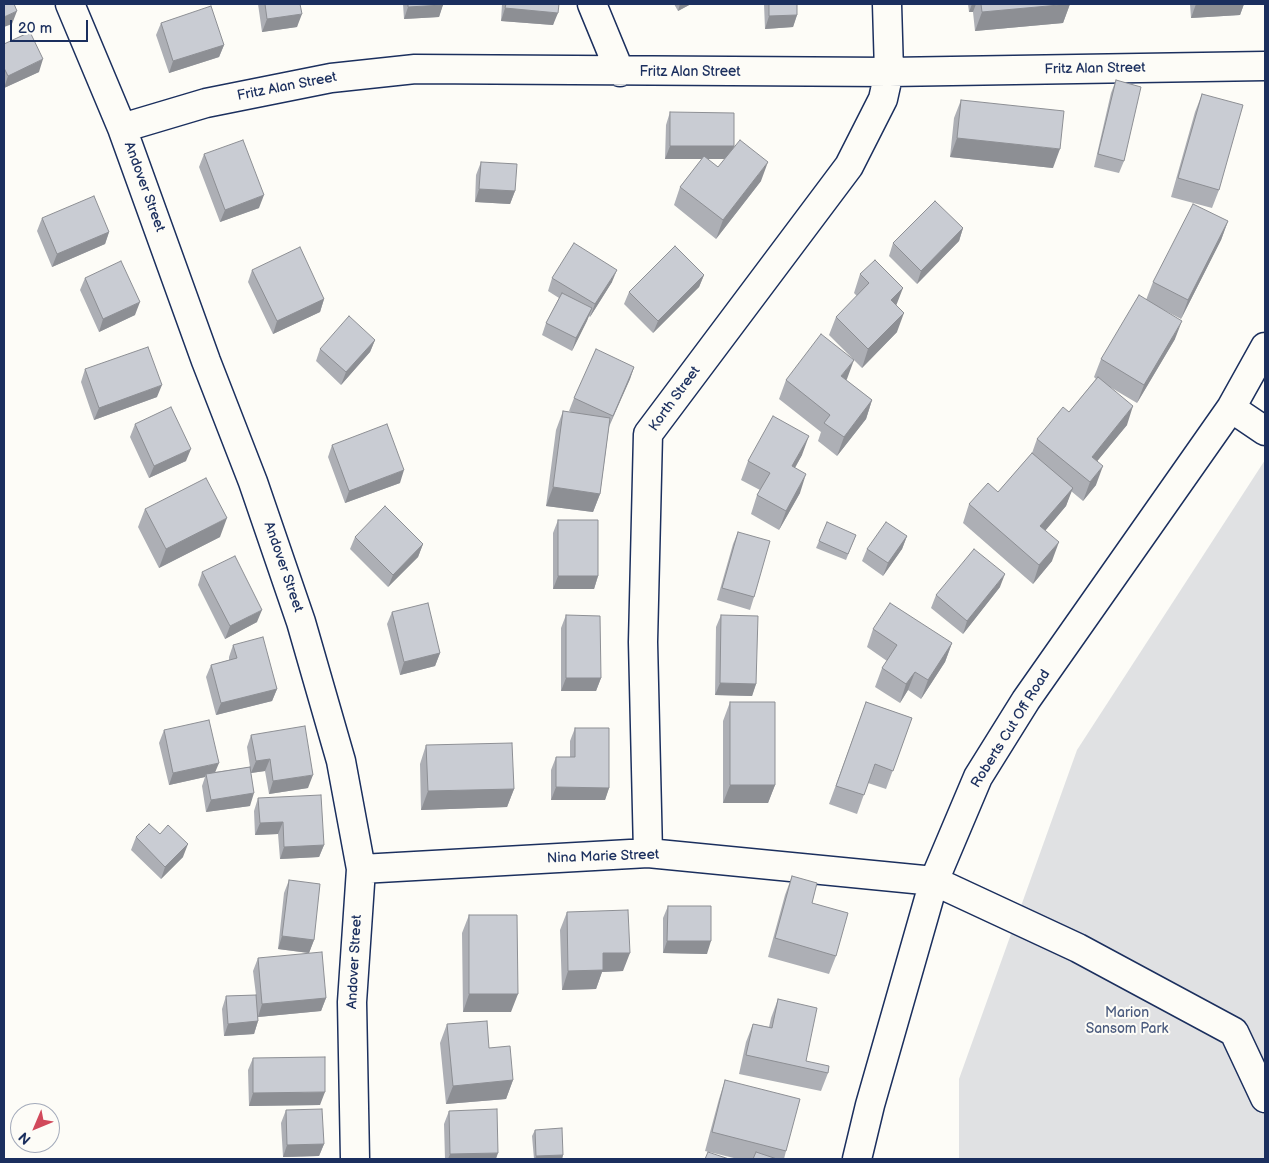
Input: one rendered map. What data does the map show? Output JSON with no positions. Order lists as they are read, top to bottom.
{
  "streets": {
    "street": [
      "Fritz Alan Street",
      "Andover Street",
      "Korth Street",
      "Roberts Cut Off Road",
      "Nina Marie Street"
    ]
  },
  "crossings": [
    ["Fritz Alan Street", "Andover Street"],
    ["Fritz Alan Street", "Korth Street"],
    ["Andover Street", "Nina Marie Street"],
    ["Korth Street", "Nina Marie Street"],
    ["Roberts Cut Off Road", "Nina Marie Street"]
  ],
  "parks": ["Marion Sansom Park"],
  "scale_bar": "20 m",
  "north": "bottom left"
}
